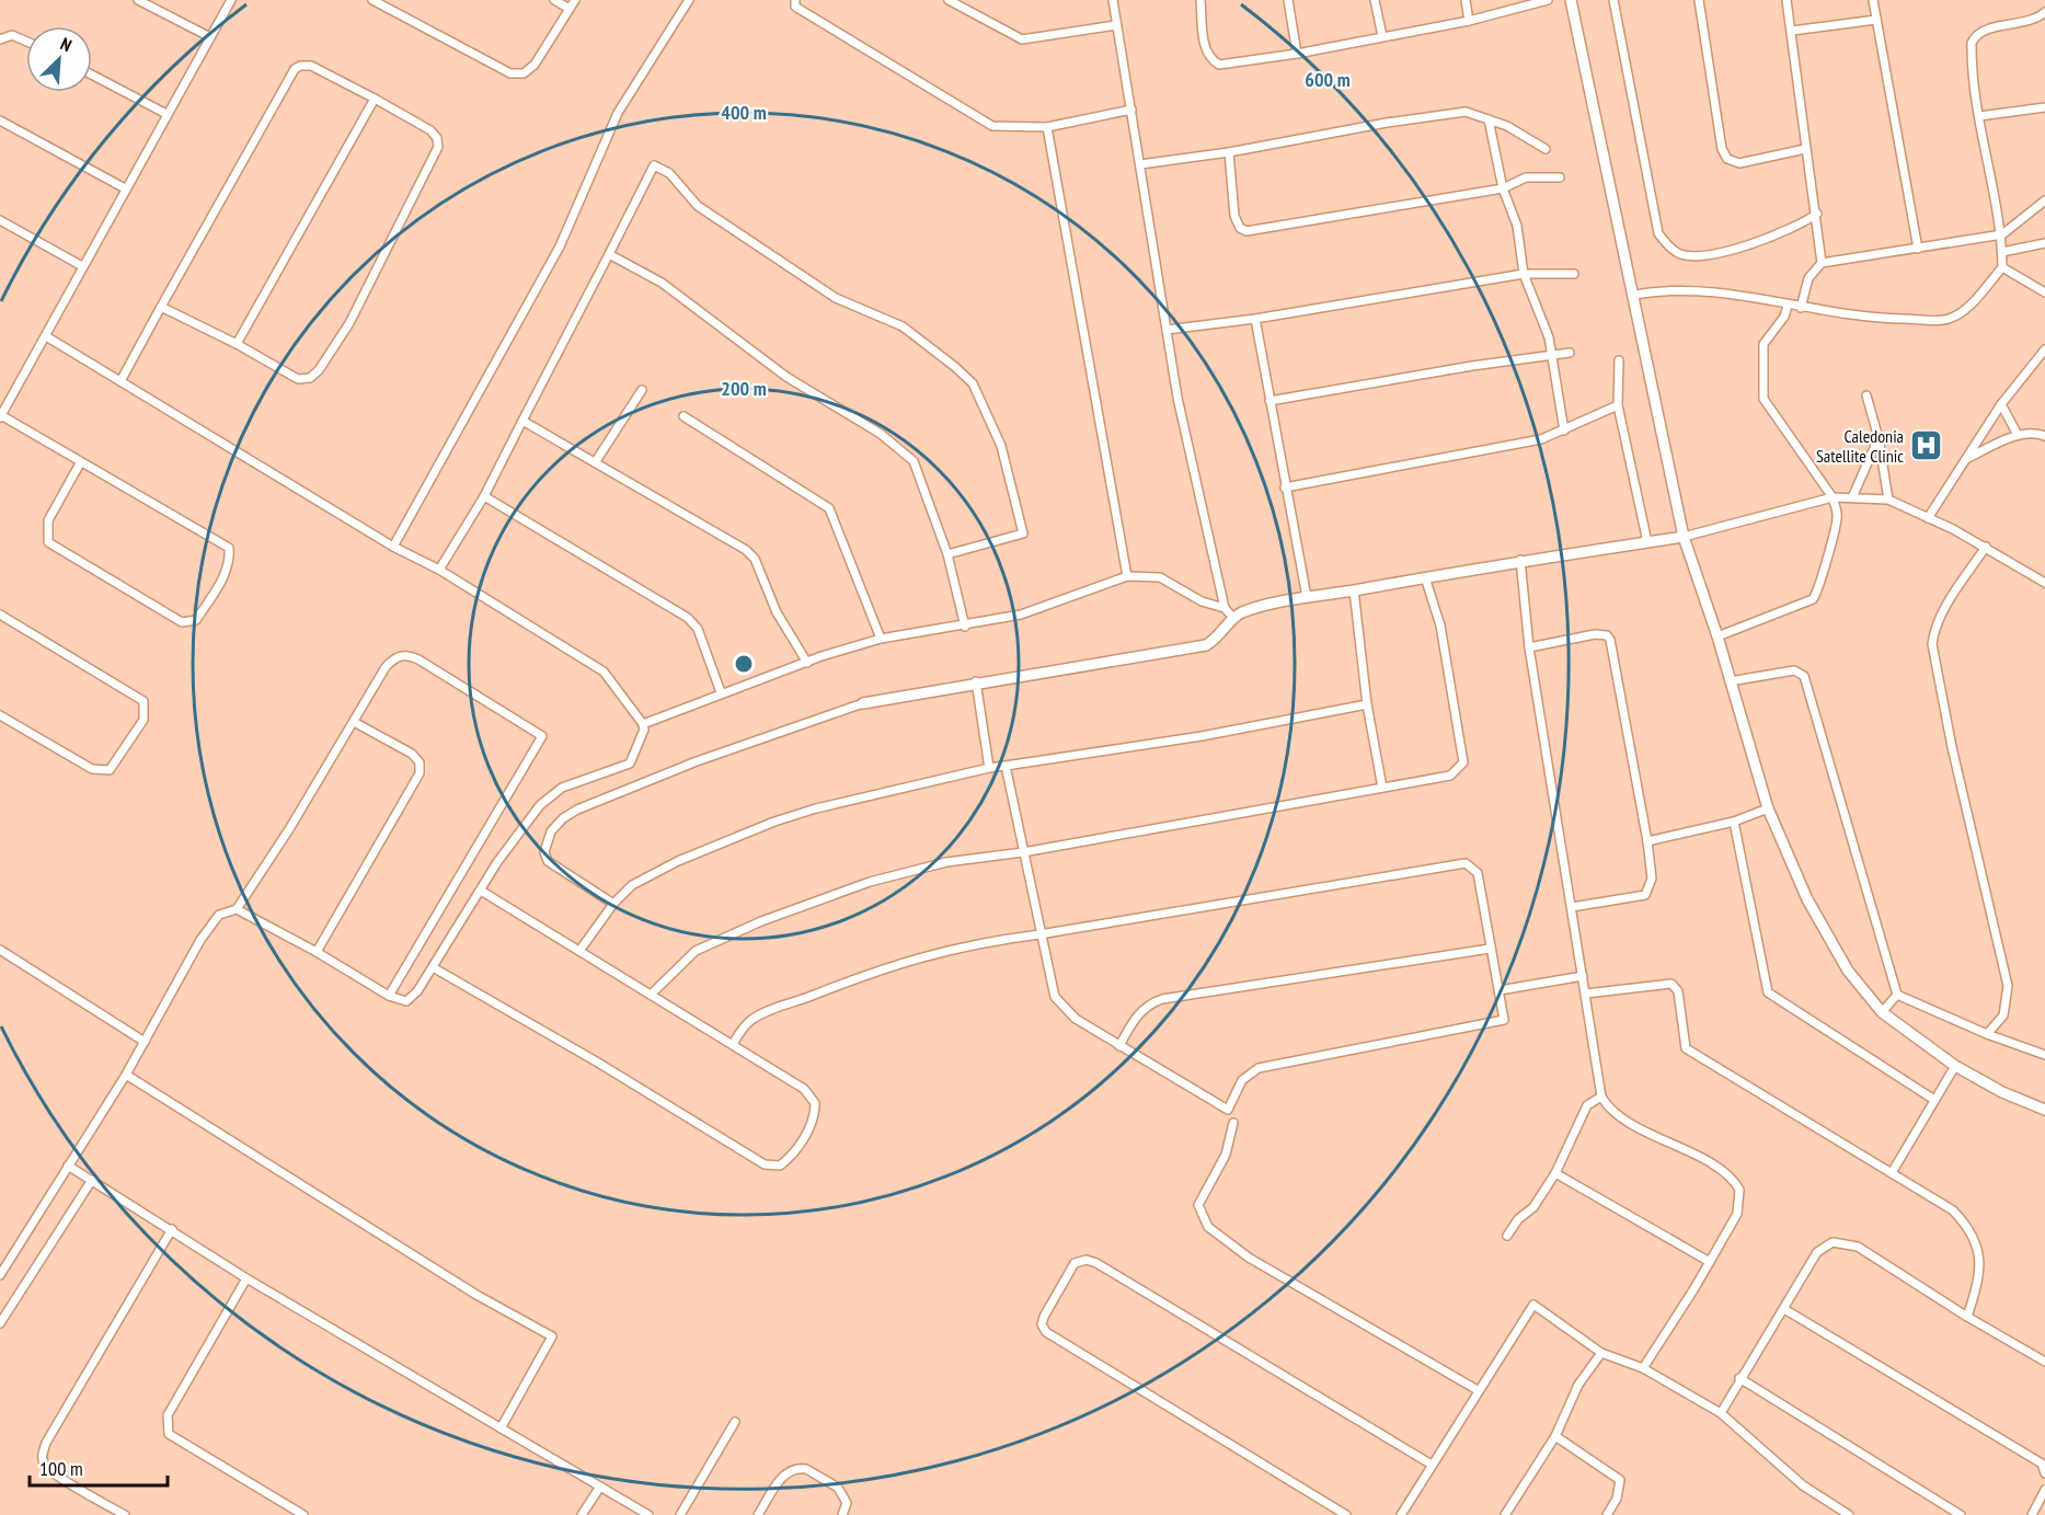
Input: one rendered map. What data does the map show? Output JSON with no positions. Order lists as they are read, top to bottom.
{
  "places": {
    "hospital": ["Caledonia Satellite Clinic"]
  },
  "scale_bar": "100 m",
  "north": "top right",
  "rings": ["600 m", "400 m", "200 m"]
}
